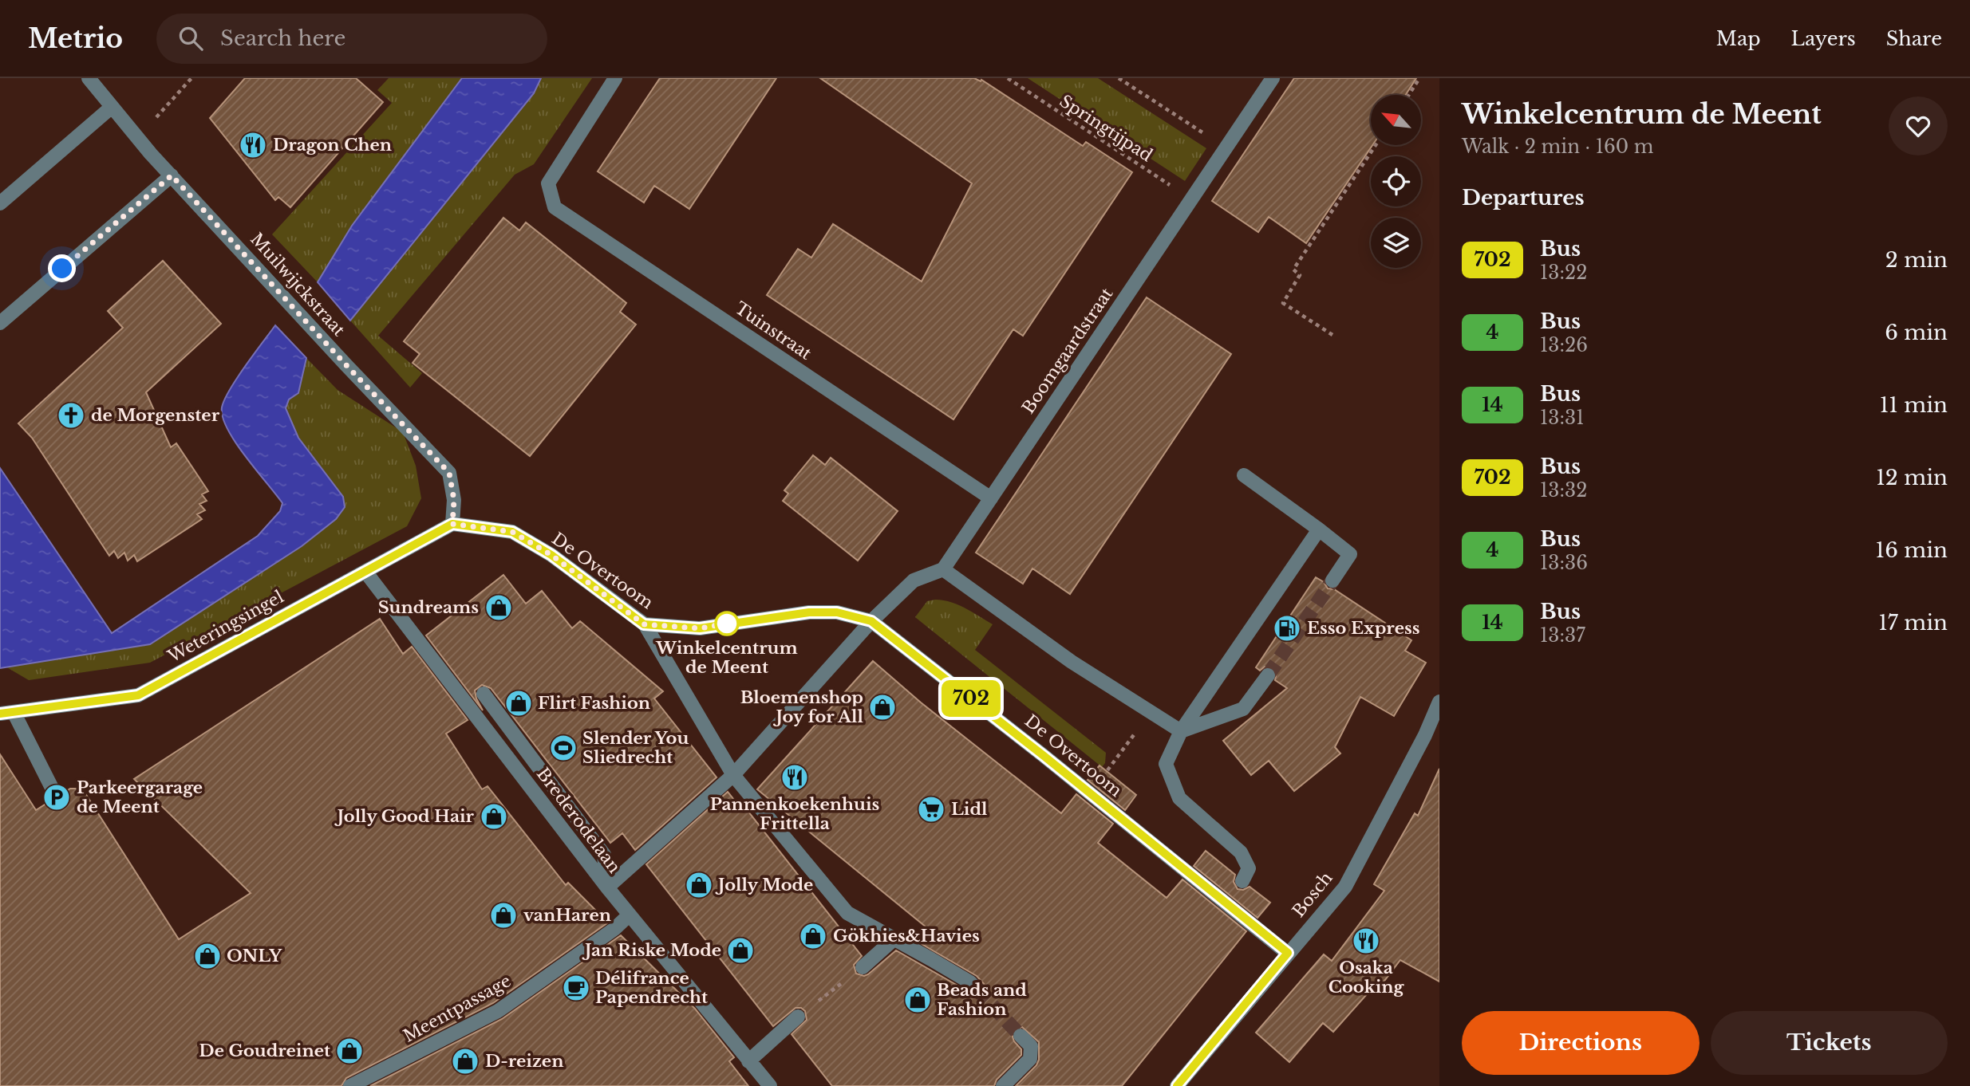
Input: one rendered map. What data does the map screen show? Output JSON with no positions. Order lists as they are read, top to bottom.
{
  "streets": {
    "street": [
      "Muilwijckstraat",
      "Tuinstraat",
      "Boomgaardstraat",
      "De Overtoom",
      "Weteringsingel",
      "Brederodelaan",
      "Bosch",
      "Meentpassage"
    ],
    "path": ["Springtijpad"]
  },
  "crossings": [
    ["Springtijpad", "Boomgaardstraat"],
    ["Muilwijckstraat", "De Overtoom"],
    ["Muilwijckstraat", "Weteringsingel"],
    ["Tuinstraat", "Boomgaardstraat"],
    ["De Overtoom", "Weteringsingel"],
    ["De Overtoom", "Bosch"],
    ["Weteringsingel", "Brederodelaan"],
    ["Brederodelaan", "Meentpassage"]
  ],
  "places": {
    "restaurant": ["Dragon Chen", "Pannenkoekenhuis Frittella", "Osaka Cooking"],
    "church": ["de Morgenster"],
    "shop": [
      "Sundreams",
      "Flirt Fashion",
      "Bloemenshop Joy for All",
      "Jolly Good Hair",
      "Jolly Mode",
      "vanHaren",
      "Gökhies&Havies",
      "Jan Riske Mode",
      "ONLY",
      "Beads and Fashion",
      "De Goudreinet",
      "D-reizen"
    ],
    "other": ["Winkelcentrum de Meent"],
    "fuel station": ["Esso Express"],
    "sports": ["Slender You Sliedrecht"],
    "parking": ["Parkeergarage de Meent"],
    "supermarket": ["Lidl"],
    "cafe": ["Délifrance Papendrecht"]
  },
  "lines": ["bus line 702"],
  "north": "top left",
  "page": {
    "header": "Metrio",
    "search": "Search here",
    "nav": ["Map", "Layers", "Share"],
    "on_map": "702",
    "heading": [
      ["Winkelcentrum de Meent", "Walk · 2 min · 160 m"],
      "Departures"
    ],
    "list": [
      {
        "mark": "702",
        "name": "Bus",
        "note": "13:22",
        "value": "2 min"
      },
      {
        "mark": "4",
        "name": "Bus",
        "note": "13:26",
        "value": "6 min"
      },
      {
        "mark": "14",
        "name": "Bus",
        "note": "13:31",
        "value": "11 min"
      },
      {
        "mark": "702",
        "name": "Bus",
        "note": "13:32",
        "value": "12 min"
      },
      {
        "mark": "4",
        "name": "Bus",
        "note": "13:36",
        "value": "16 min"
      },
      {
        "mark": "14",
        "name": "Bus",
        "note": "13:37",
        "value": "17 min"
      }
    ],
    "buttons": ["Directions", "Tickets"]
  }
}
